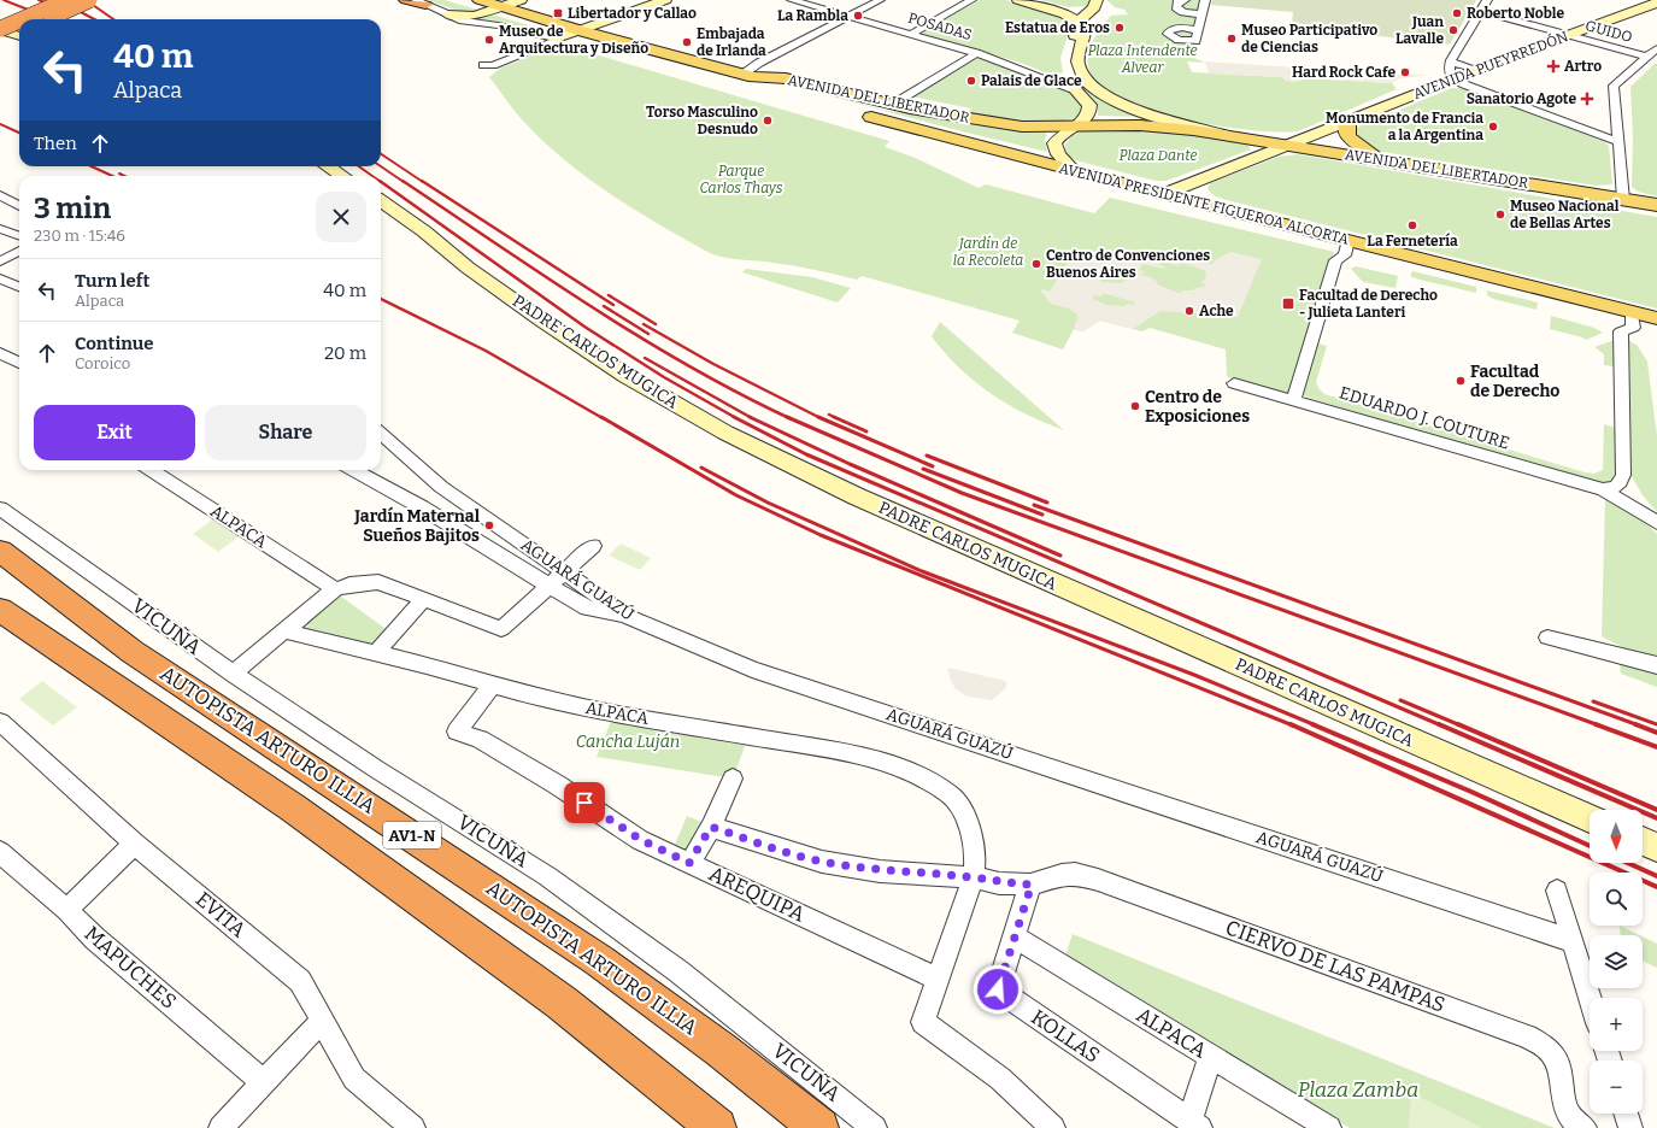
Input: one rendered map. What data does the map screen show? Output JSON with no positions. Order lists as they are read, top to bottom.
{
  "streets": {
    "highway": ["AUTOPISTA ARTURO ILLIA", "AV1-N"],
    "main road": [
      "AVENIDA PUEYRREDÓN",
      "AVENIDA DEL LIBERTADOR",
      "AVENIDA PRESIDENTE FIGUEROA ALCORTA",
      "PADRE CARLOS MUGICA"
    ],
    "street": [
      "POSADAS",
      "GUIDO",
      "EDUARDO J. COUTURE",
      "ALPACA",
      "AGUARÁ GUAZÚ",
      "VICUÑA",
      "AREQUIPA",
      "EVITA",
      "CIERVO DE LAS PAMPAS",
      "MAPUCHES",
      "KOLLAS"
    ]
  },
  "crossings": [
    ["GUIDO", "AVENIDA PUEYRREDÓN"],
    ["AVENIDA PUEYRREDÓN", "AVENIDA DEL LIBERTADOR"],
    ["AVENIDA PUEYRREDÓN", "AVENIDA PRESIDENTE FIGUEROA ALCORTA"],
    ["ALPACA", "AREQUIPA"],
    ["ALPACA", "KOLLAS"],
    ["CIERVO DE LAS PAMPAS", "KOLLAS"]
  ],
  "parks": [
    "Plaza Intendente Alvear",
    "Plaza Dante",
    "Parque Carlos Thays",
    "Jardín de la Recoleta",
    "Cancha Luján",
    "Plaza Zamba"
  ],
  "places": {
    "transit": ["Libertador y Callao", "Facultad de Derecho - Julieta Lanteri"],
    "other": [
      "Roberto Noble",
      "La Rambla",
      "Estatua de Eros",
      "Juan Lavalle",
      "Museo Participativo de Ciencias",
      "Museo de Arquitectura y Diseño",
      "Embajada de Irlanda",
      "Hard Rock Cafe",
      "Palais de Glace",
      "Torso Masculino Desnudo",
      "Monumento de Francia a la Argentina",
      "Museo Nacional de Bellas Artes",
      "La Fernetería",
      "Centro de Convenciones Buenos Aires",
      "Ache",
      "Facultad de Derecho",
      "Centro de Exposiciones",
      "Jardín Maternal Sueños Bajitos"
    ],
    "health": ["Artro", "Sanatorio Agote"]
  },
  "north": "bottom",
  "page": {
    "turn": ["40 m", "Alpaca"],
    "then": "Then",
    "heading": ["3 min", "230 m · 15:46"],
    "list": [
      {
        "name": "Turn left",
        "note": "Alpaca",
        "value": "40 m"
      },
      {
        "name": "Continue",
        "note": "Coroico",
        "value": "20 m"
      }
    ],
    "buttons": ["Exit", "Share"],
    "map_buttons": ["+", "−"]
  }
}
